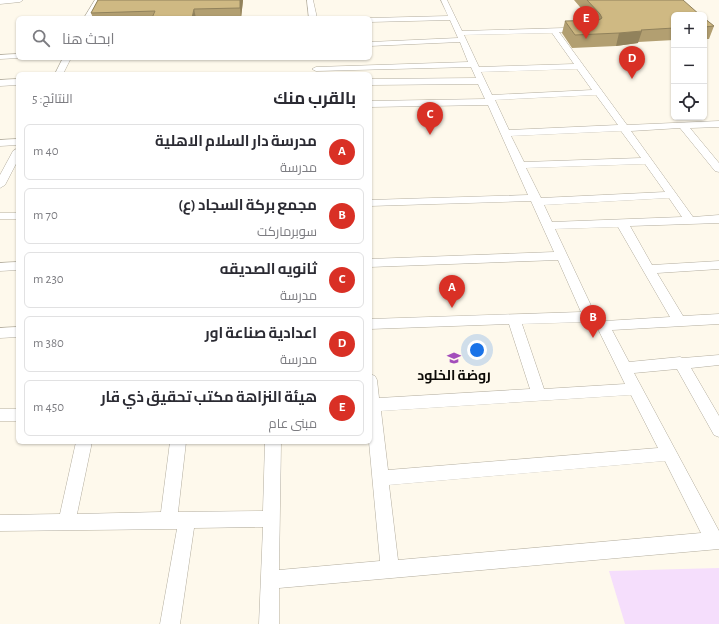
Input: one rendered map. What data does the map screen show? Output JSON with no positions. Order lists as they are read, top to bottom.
{
  "places": {
    "school or university": ["روضة الخلود"]
  },
  "page": {
    "pins": [
      "E",
      "D",
      "C",
      "A",
      "B"
    ],
    "map_buttons": ["+", "−"],
    "search": "ابحث هنا",
    "heading": ["بالقرب منك", "النتائج: 5"],
    "list": [
      {
        "mark": "A",
        "name": "مدرسة دار السلام الاهلية",
        "note": "مدرسة",
        "value": "40 m"
      },
      {
        "mark": "B",
        "name": "مجمع بركة السجاد (ع)",
        "note": "سوبرماركت",
        "value": "70 m"
      },
      {
        "mark": "C",
        "name": "ثانويه الصديقه",
        "note": "مدرسة",
        "value": "230 m"
      },
      {
        "mark": "D",
        "name": "اعدادية صناعة اور",
        "note": "مدرسة",
        "value": "380 m"
      },
      {
        "mark": "E",
        "name": "هيئة النزاهة مكتب تحقيق ذي قار",
        "note": "مبنى عام",
        "value": "450 m"
      }
    ]
  }
}
